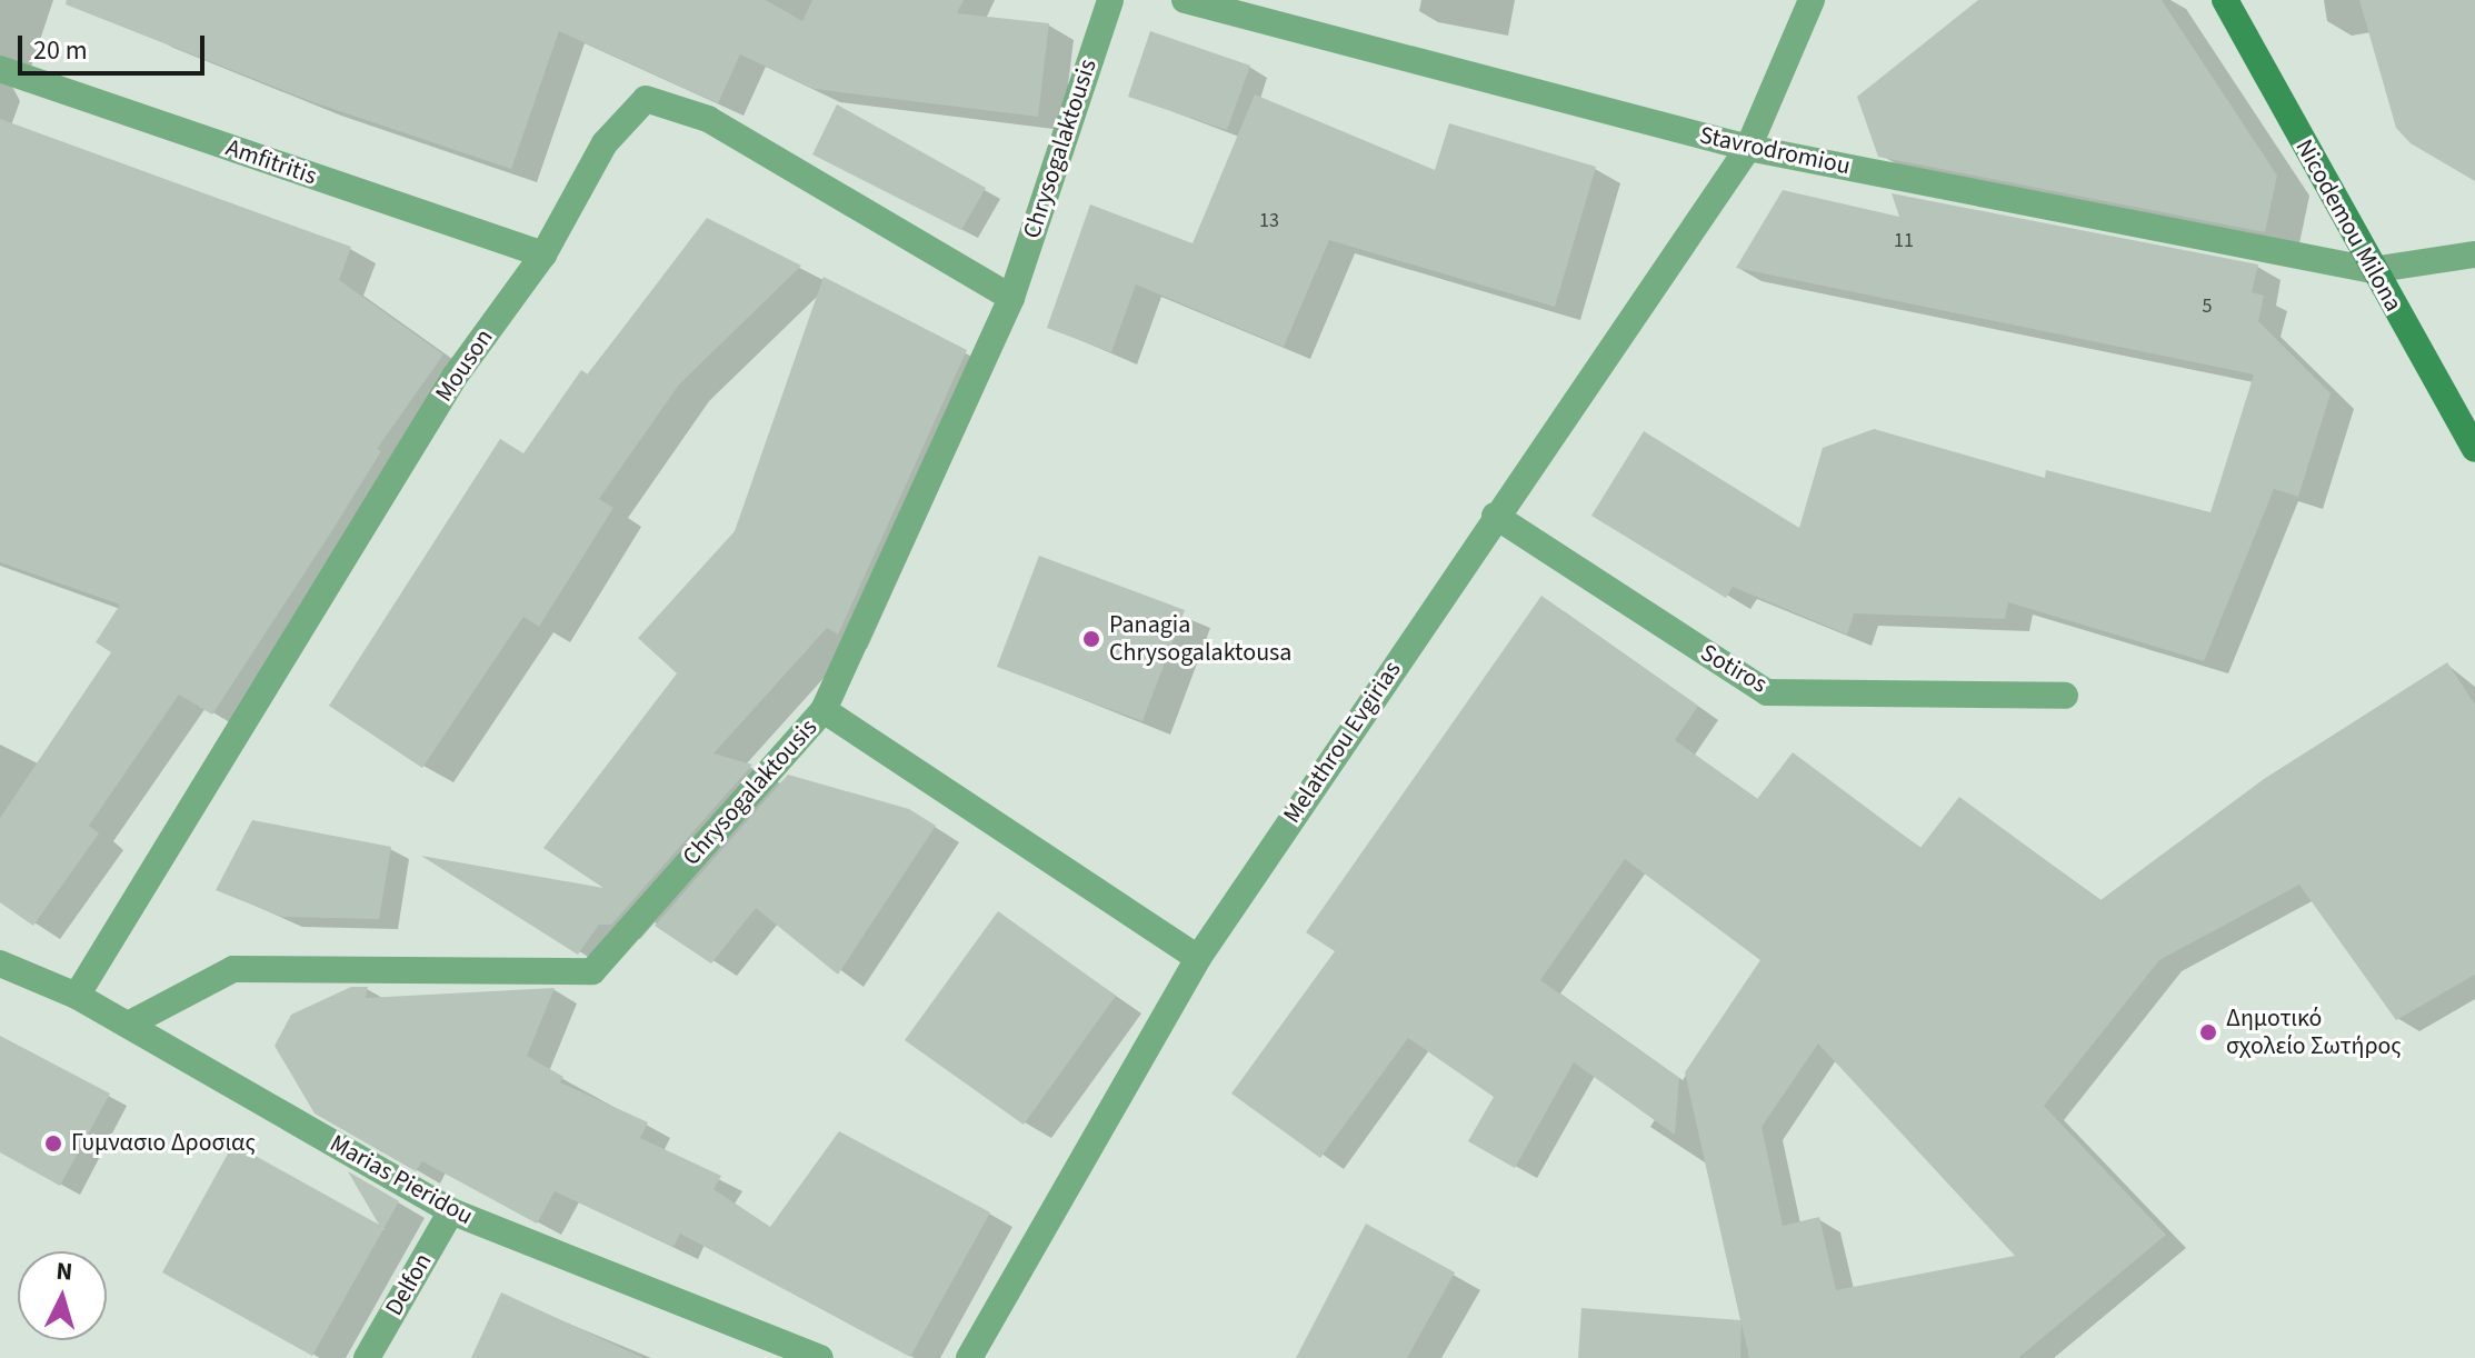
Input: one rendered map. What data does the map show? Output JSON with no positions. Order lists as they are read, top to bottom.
{
  "streets": {
    "main road": ["Nicodemou Milona"],
    "street": [
      "Chrysogalaktousis",
      "Stavrodromiou",
      "Amfitritis",
      "Mouson",
      "Sotiros",
      "Melathrou Evgirias",
      "Marias Pieridou",
      "Delfon"
    ]
  },
  "crossings": [
    ["Chrysogalaktousis", "Mouson"],
    ["Chrysogalaktousis", "Marias Pieridou"],
    ["Stavrodromiou", "Nicodemou Milona"],
    ["Stavrodromiou", "Melathrou Evgirias"],
    ["Amfitritis", "Mouson"],
    ["Mouson", "Marias Pieridou"],
    ["Sotiros", "Melathrou Evgirias"],
    ["Marias Pieridou", "Delfon"]
  ],
  "places": ["Panagia Chrysogalaktousa", "Δημοτικό σχολείο Σωτήρος", "Γυμνασιο Δροσιας"],
  "house_numbers": ["13", "11", "5"],
  "scale_bar": "20 m",
  "north": "top"
}
